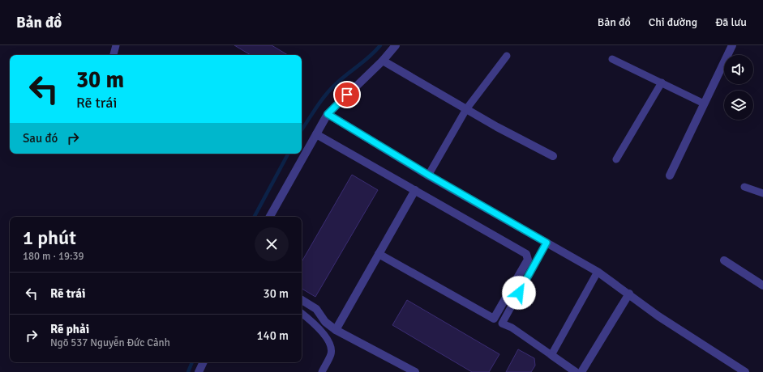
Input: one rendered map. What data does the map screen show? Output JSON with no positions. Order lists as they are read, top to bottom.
{
  "page": {
    "header": "Bản đồ",
    "nav": ["Bản đồ", "Chỉ đường", "Đã lưu"],
    "turn": ["30 m", "Rẽ trái"],
    "then": "Sau đó",
    "heading": ["1 phút", "180 m · 19:39"],
    "list": [
      {
        "name": "Rẽ trái",
        "value": "30 m"
      },
      {
        "name": "Rẽ phải",
        "note": "Ngõ 537 Nguyễn Đức Cảnh",
        "value": "140 m"
      }
    ]
  }
}
